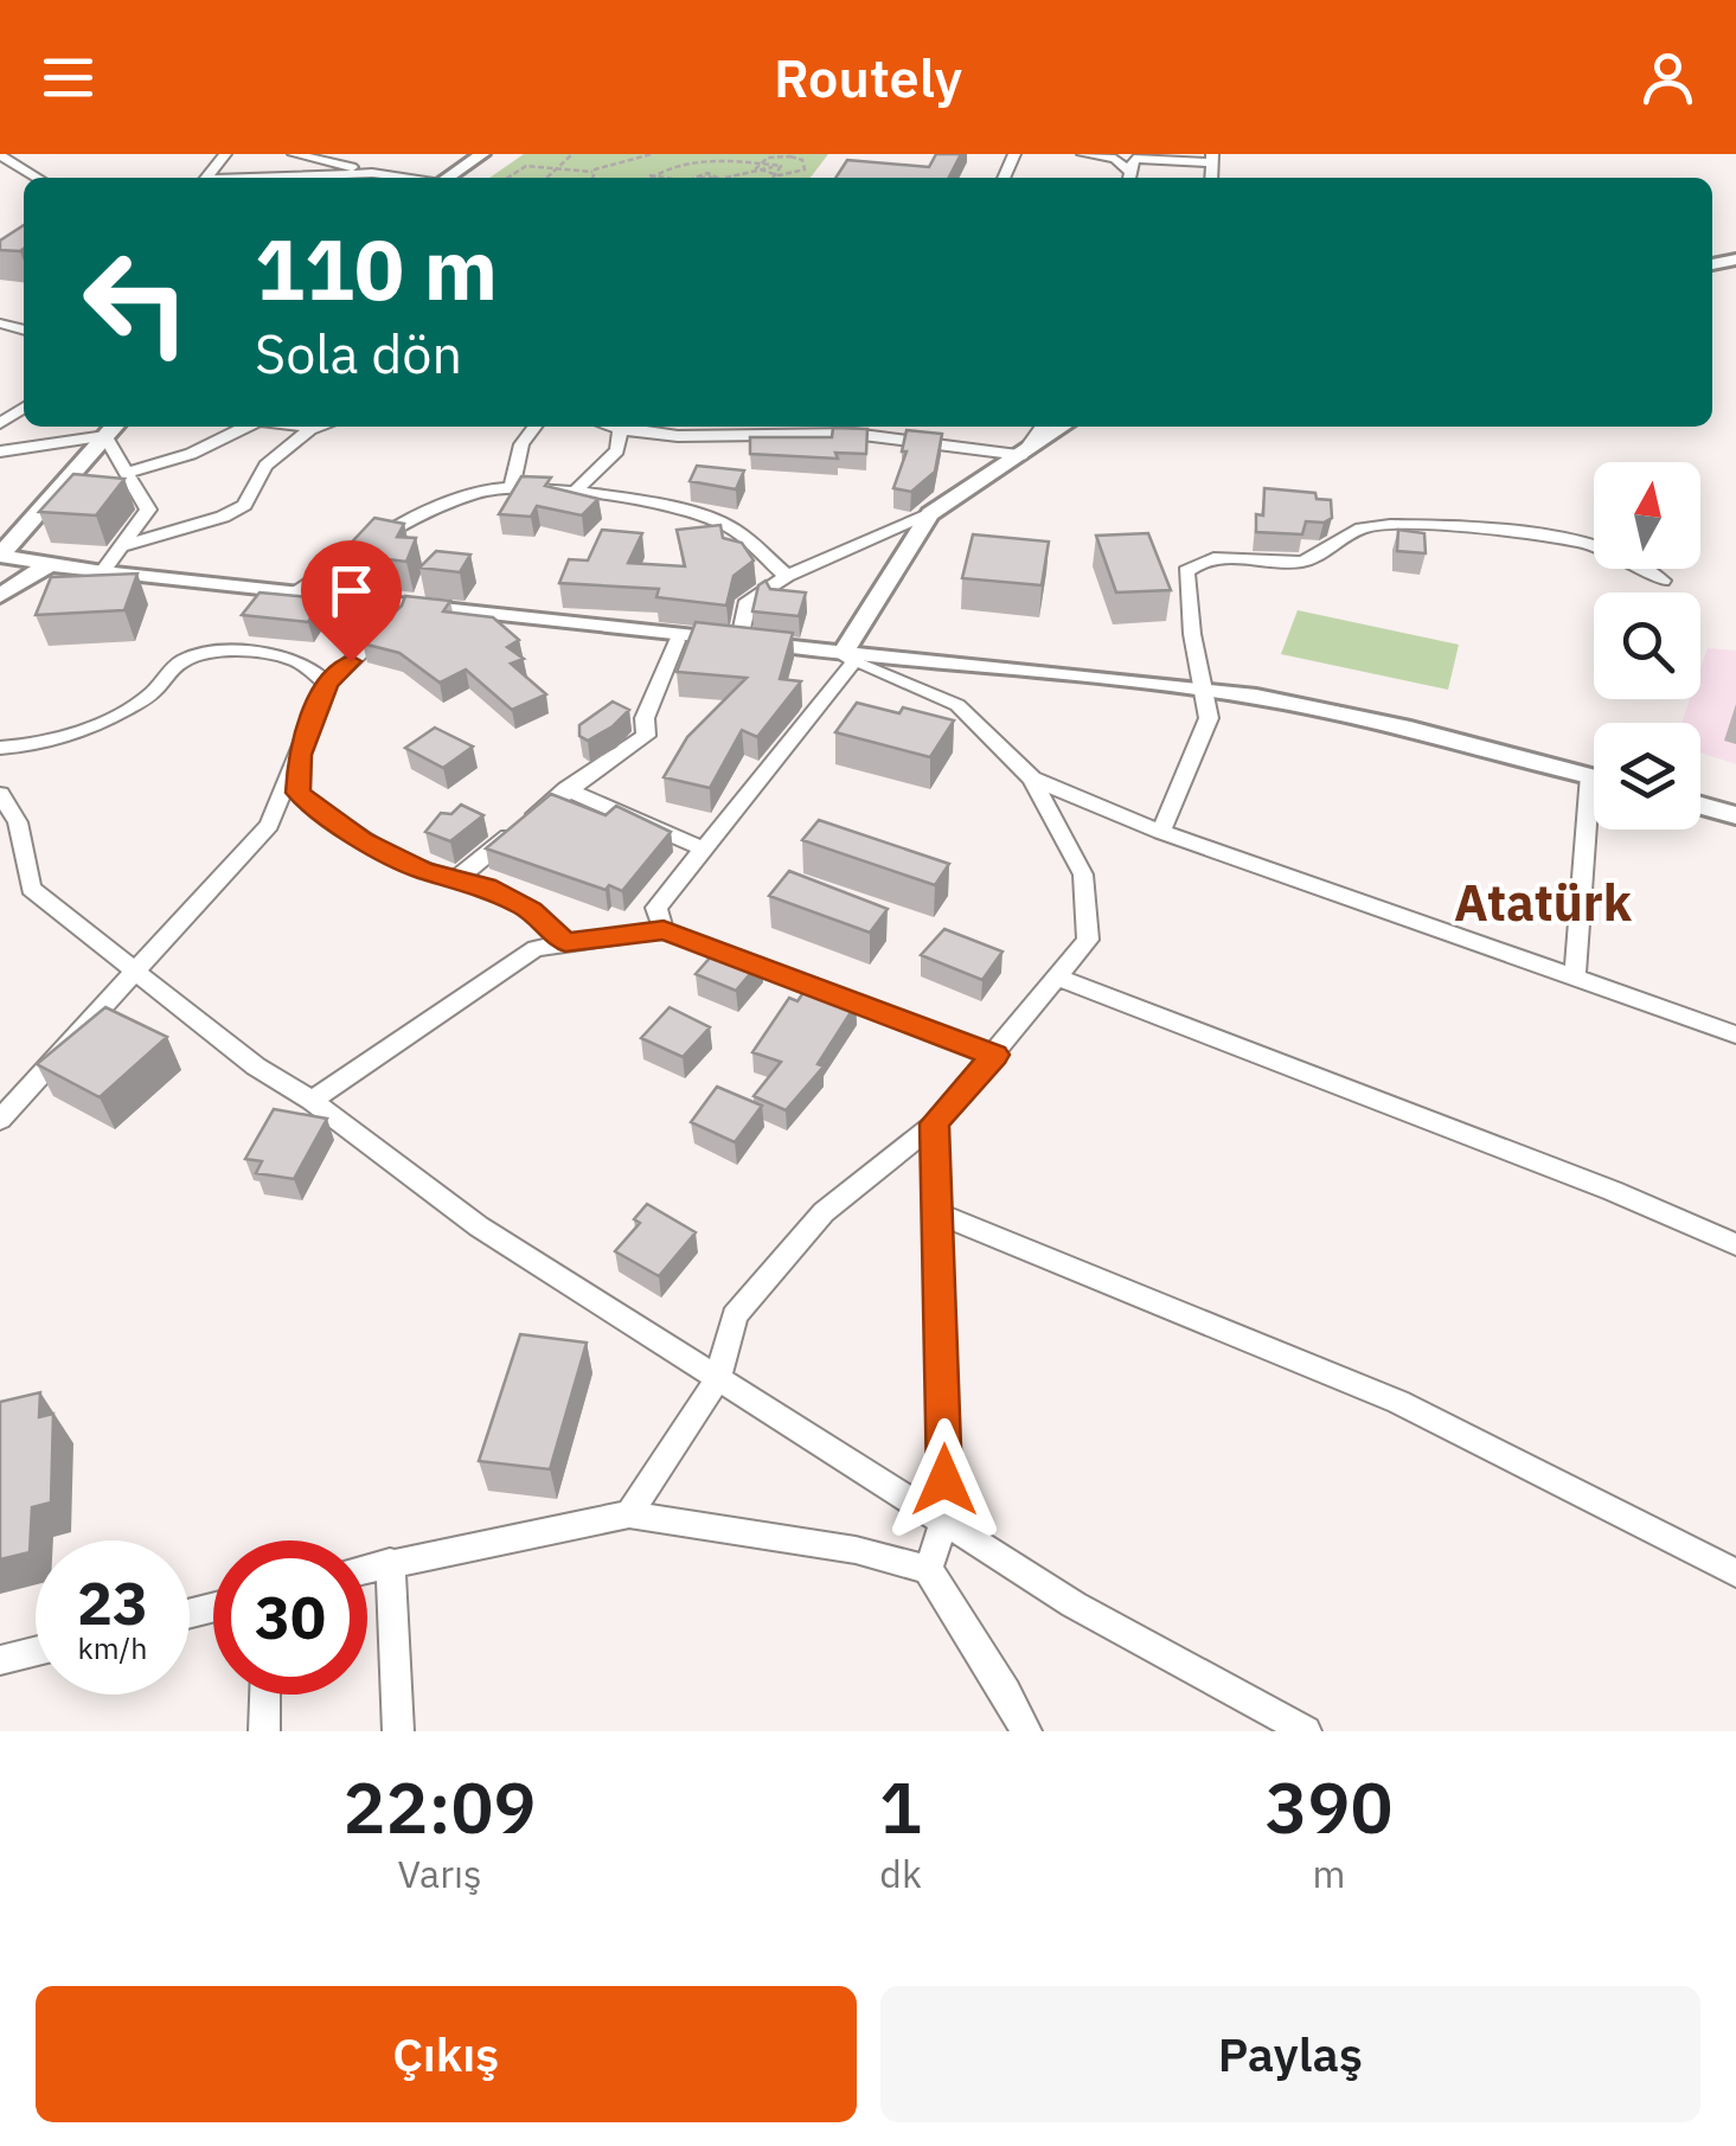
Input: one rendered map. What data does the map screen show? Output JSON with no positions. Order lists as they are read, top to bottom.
{
  "districts": ["Atatürk"],
  "north": "top",
  "page": {
    "header": "Routely",
    "turn": ["110 m", "Sola dön"],
    "speed": "23 km/h",
    "limit": "30",
    "eta": [
      "22:09",
      "Varış",
      "1",
      "dk",
      "390",
      "m"
    ],
    "buttons": ["Çıkış", "Paylaş"]
  }
}
